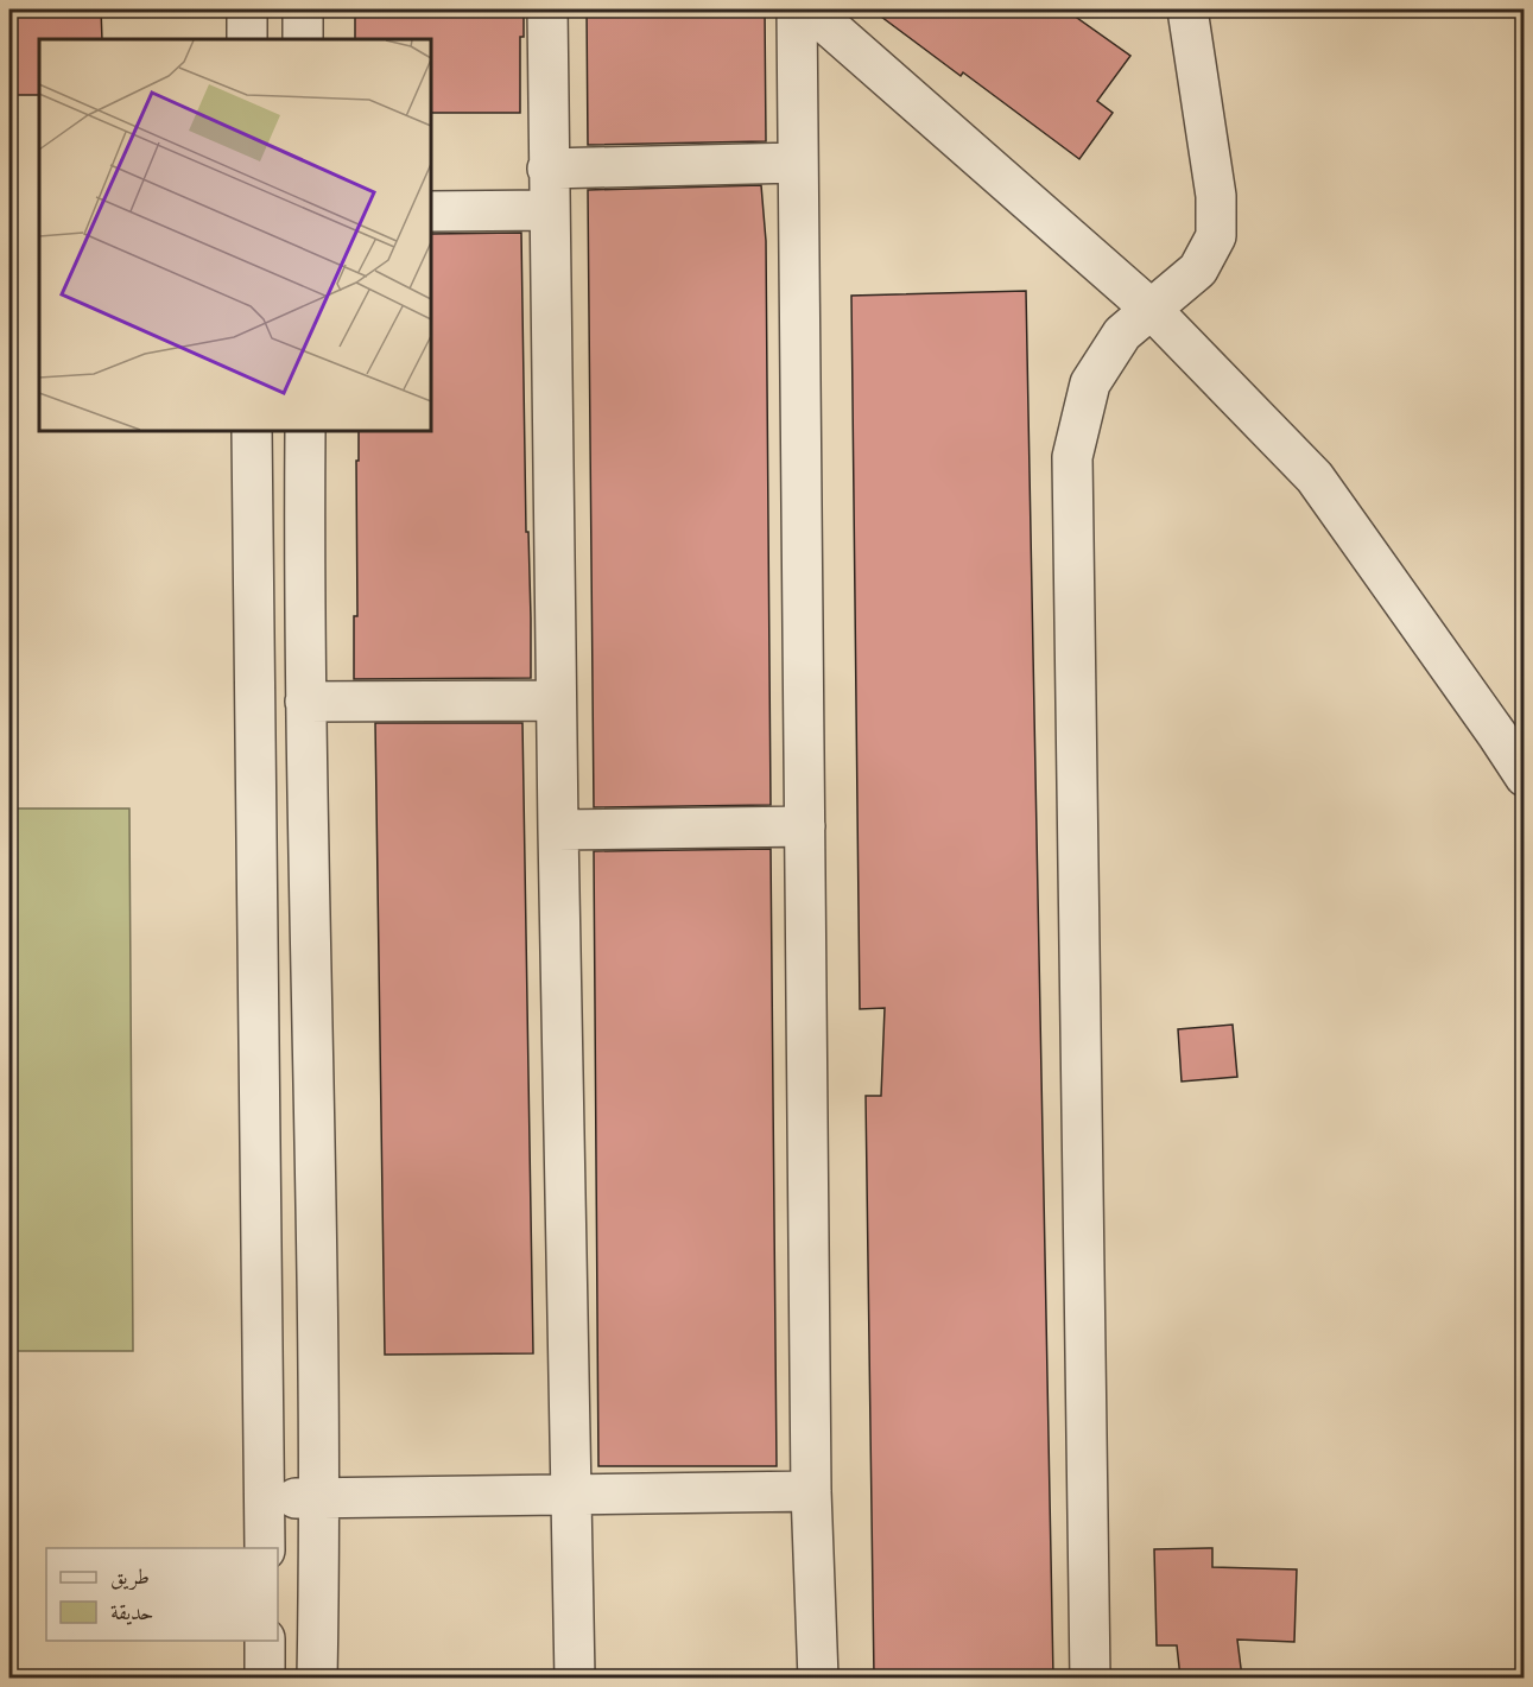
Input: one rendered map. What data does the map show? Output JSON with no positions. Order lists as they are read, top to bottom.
{
  "legend": ["طريق", "حديقة"]
}
